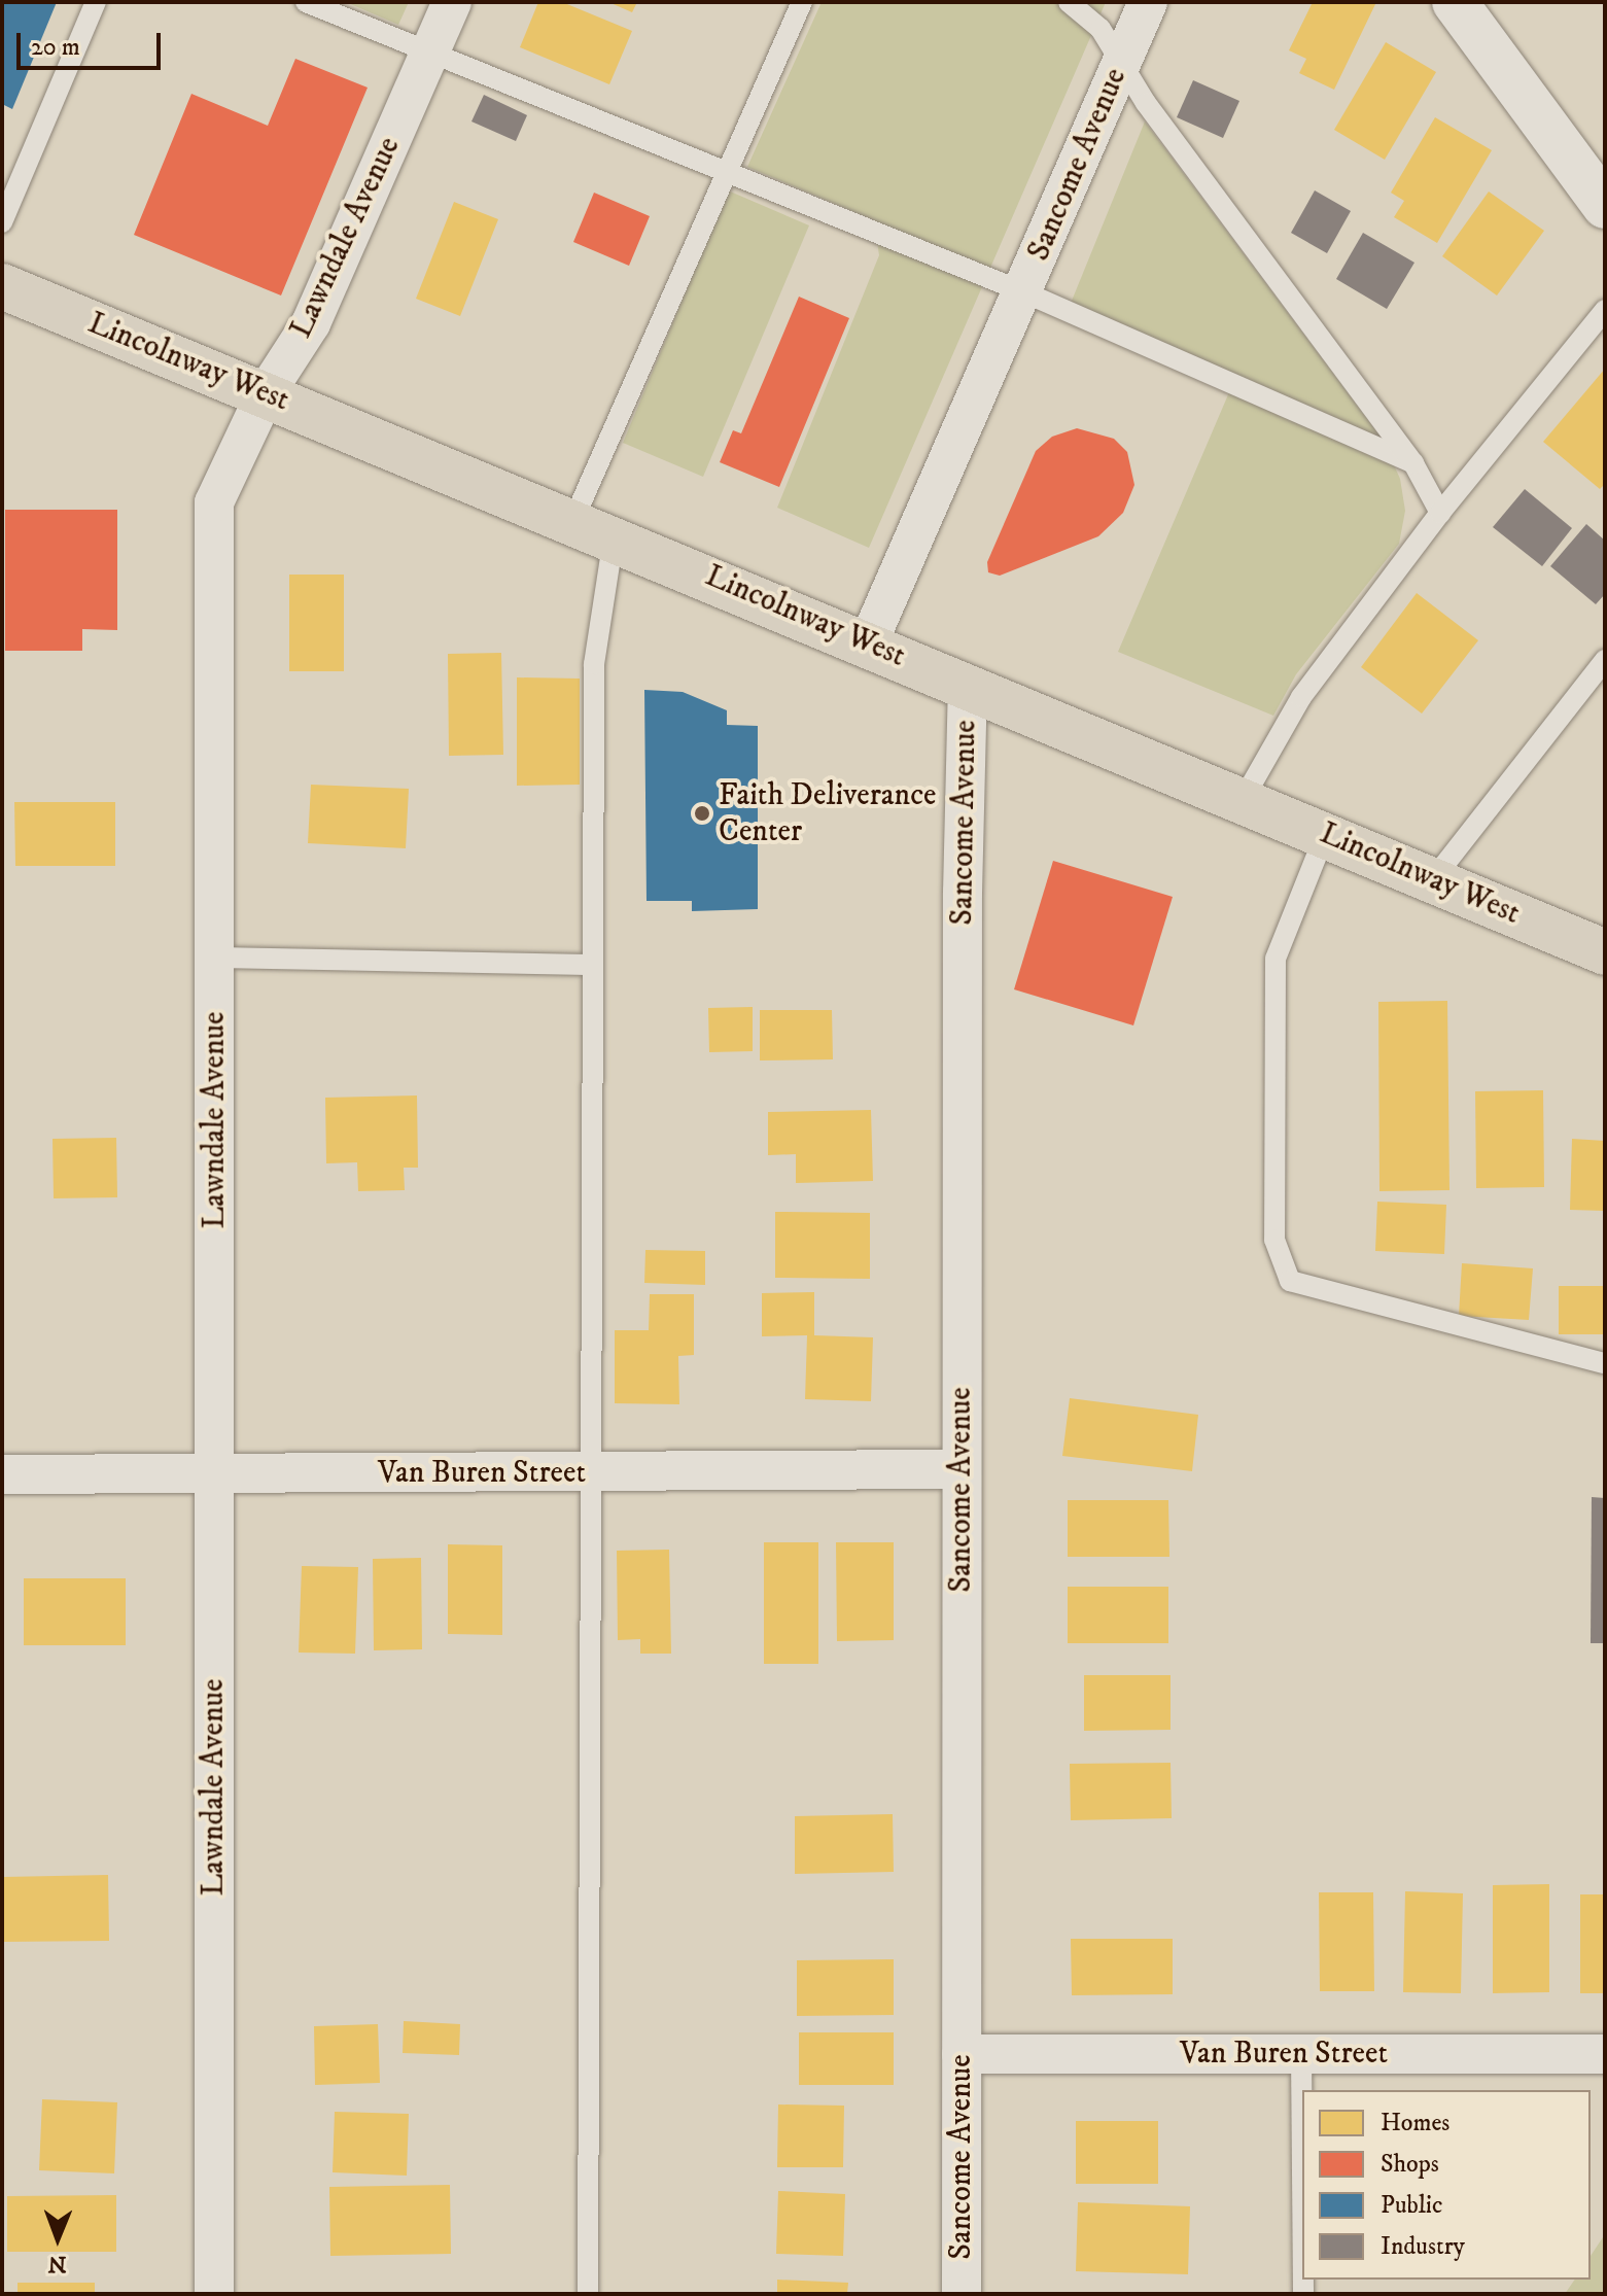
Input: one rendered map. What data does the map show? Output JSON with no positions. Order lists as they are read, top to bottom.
{
  "streets": {
    "main road": ["Lincolnway West"],
    "street": ["Sancome Avenue", "Lawndale Avenue", "Van Buren Street"]
  },
  "crossings": [
    ["Sancome Avenue", "Lincolnway West"],
    ["Sancome Avenue", "Van Buren Street"],
    ["Lawndale Avenue", "Lincolnway West"],
    ["Lawndale Avenue", "Van Buren Street"]
  ],
  "places": ["Faith Deliverance Center"],
  "legend": [
    "Homes",
    "Shops",
    "Public",
    "Industry"
  ],
  "scale_bar": "20 m",
  "north": "bottom"
}
